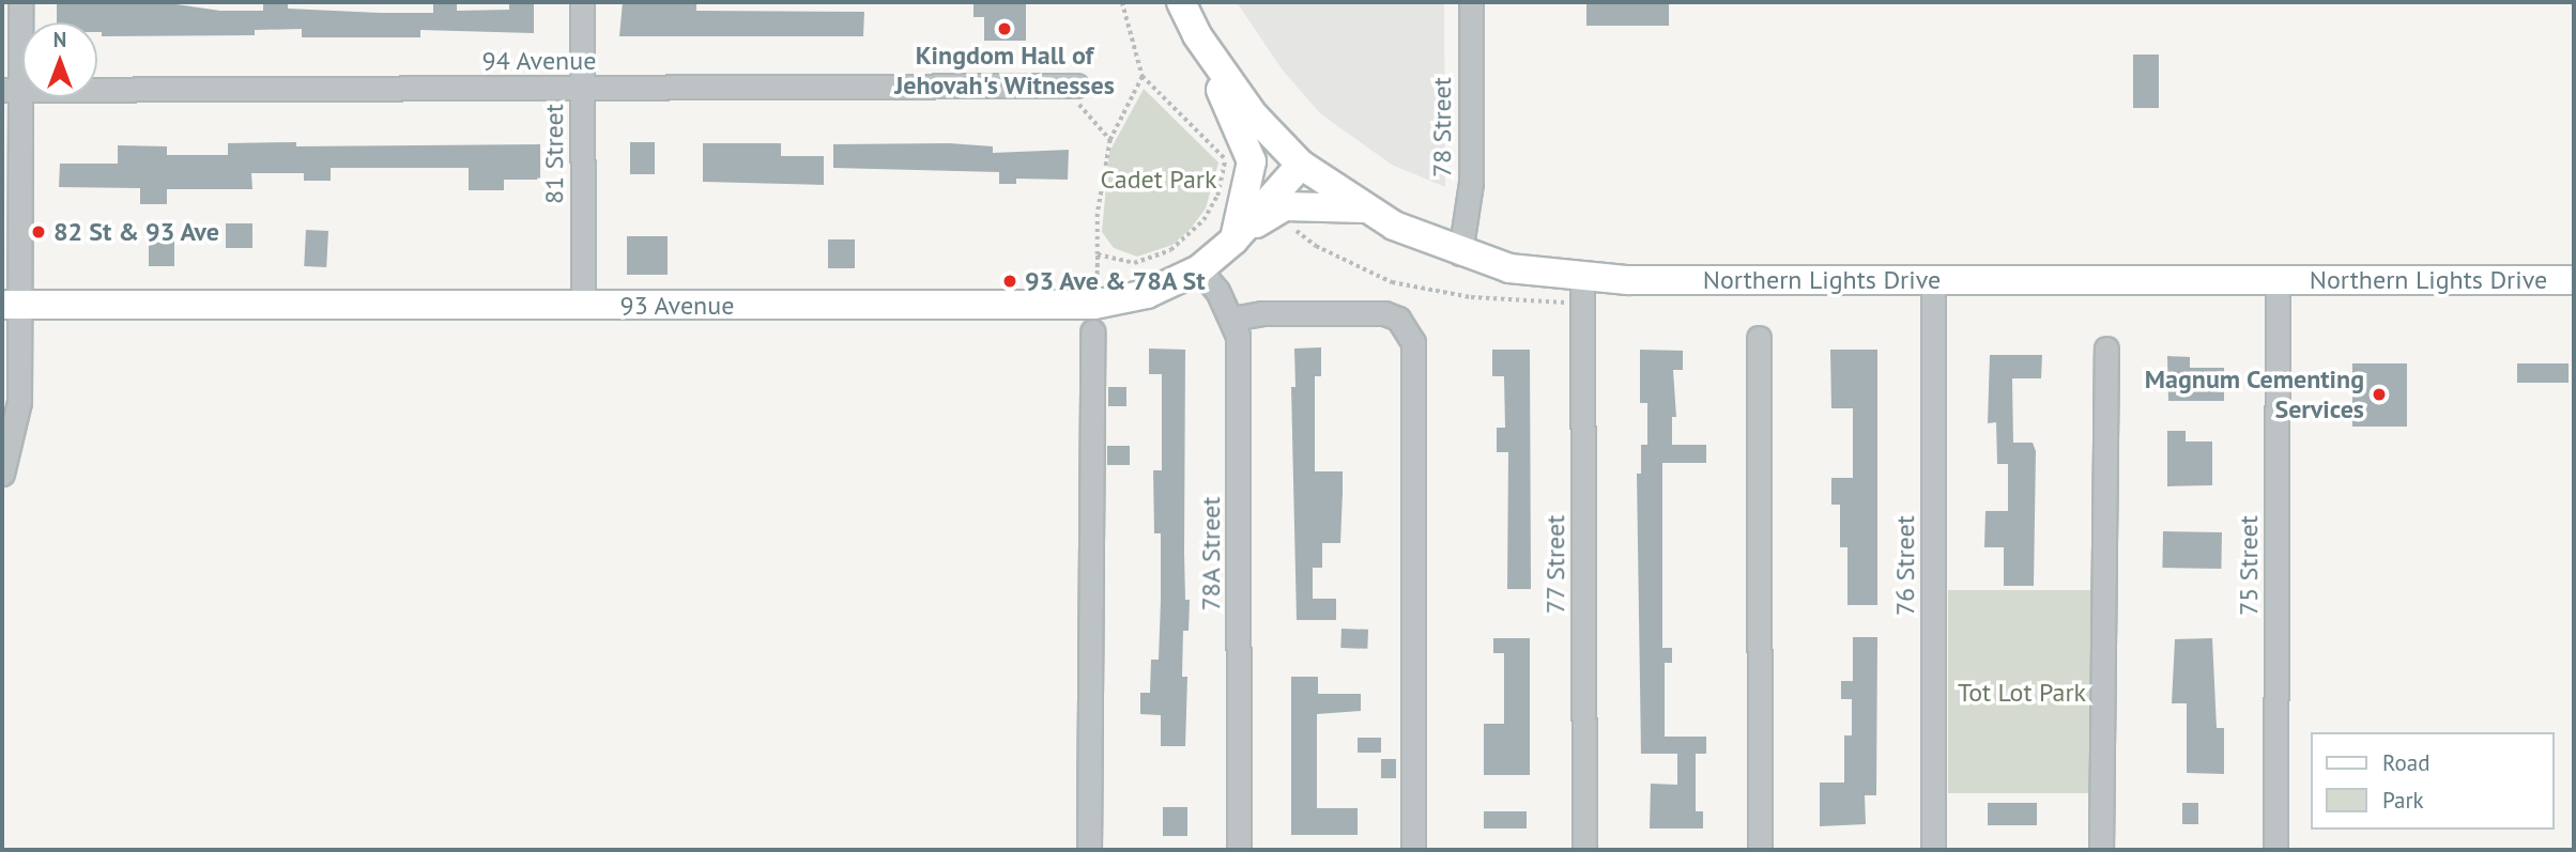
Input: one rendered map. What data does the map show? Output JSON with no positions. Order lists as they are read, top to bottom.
{
  "streets": {
    "main road": ["Northern Lights Drive", "93 Avenue"],
    "street": [
      "94 Avenue",
      "78 Street",
      "81 Street",
      "78A Street",
      "77 Street",
      "76 Street",
      "75 Street"
    ]
  },
  "crossings": [
    ["94 Avenue", "81 Street"],
    ["78 Street", "Northern Lights Drive"],
    ["81 Street", "93 Avenue"],
    ["Northern Lights Drive", "93 Avenue"],
    ["Northern Lights Drive", "77 Street"],
    ["Northern Lights Drive", "76 Street"],
    ["Northern Lights Drive", "75 Street"],
    ["93 Avenue", "78A Street"]
  ],
  "parks": ["Cadet Park", "Tot Lot Park"],
  "places": [
    "Kingdom Hall of Jehovah's Witnesses",
    "82 St & 93 Ave",
    "93 Ave & 78A St",
    "Magnum Cementing Services"
  ],
  "legend": ["Road", "Park"],
  "north": "top"
}
